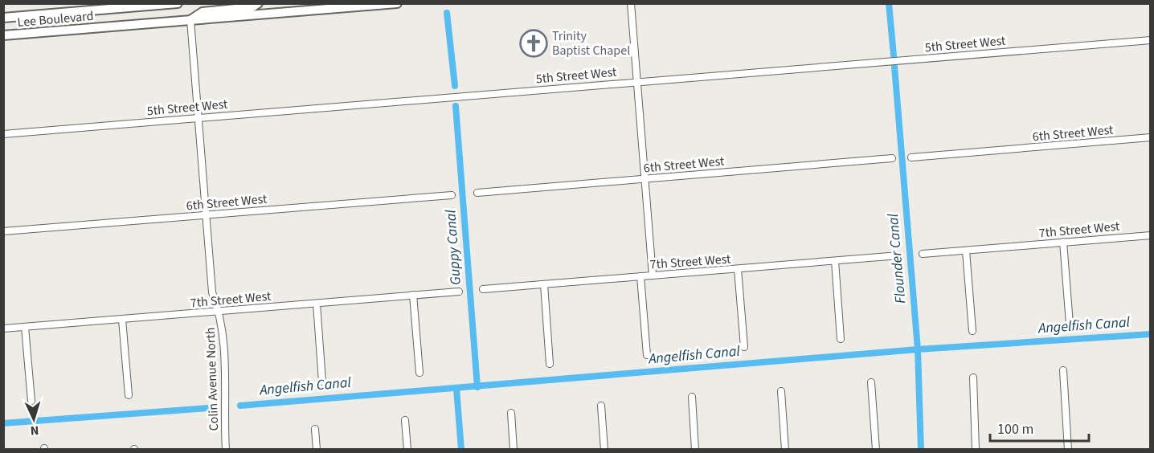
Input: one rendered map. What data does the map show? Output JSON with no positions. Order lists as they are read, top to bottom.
{
  "streets": {
    "main road": ["Lee Boulevard"],
    "street": [
      "5th Street West",
      "6th Street West",
      "7th Street West",
      "Colin Avenue North"
    ]
  },
  "crossings": [
    ["Lee Boulevard", "Colin Avenue North"],
    ["5th Street West", "Colin Avenue North"],
    ["6th Street West", "Colin Avenue North"],
    ["7th Street West", "Colin Avenue North"]
  ],
  "water": ["Guppy Canal", "Flounder Canal", "Angelfish Canal"],
  "places": {
    "church": ["Trinity Baptist Chapel"]
  },
  "scale_bar": "100 m",
  "north": "bottom"
}
